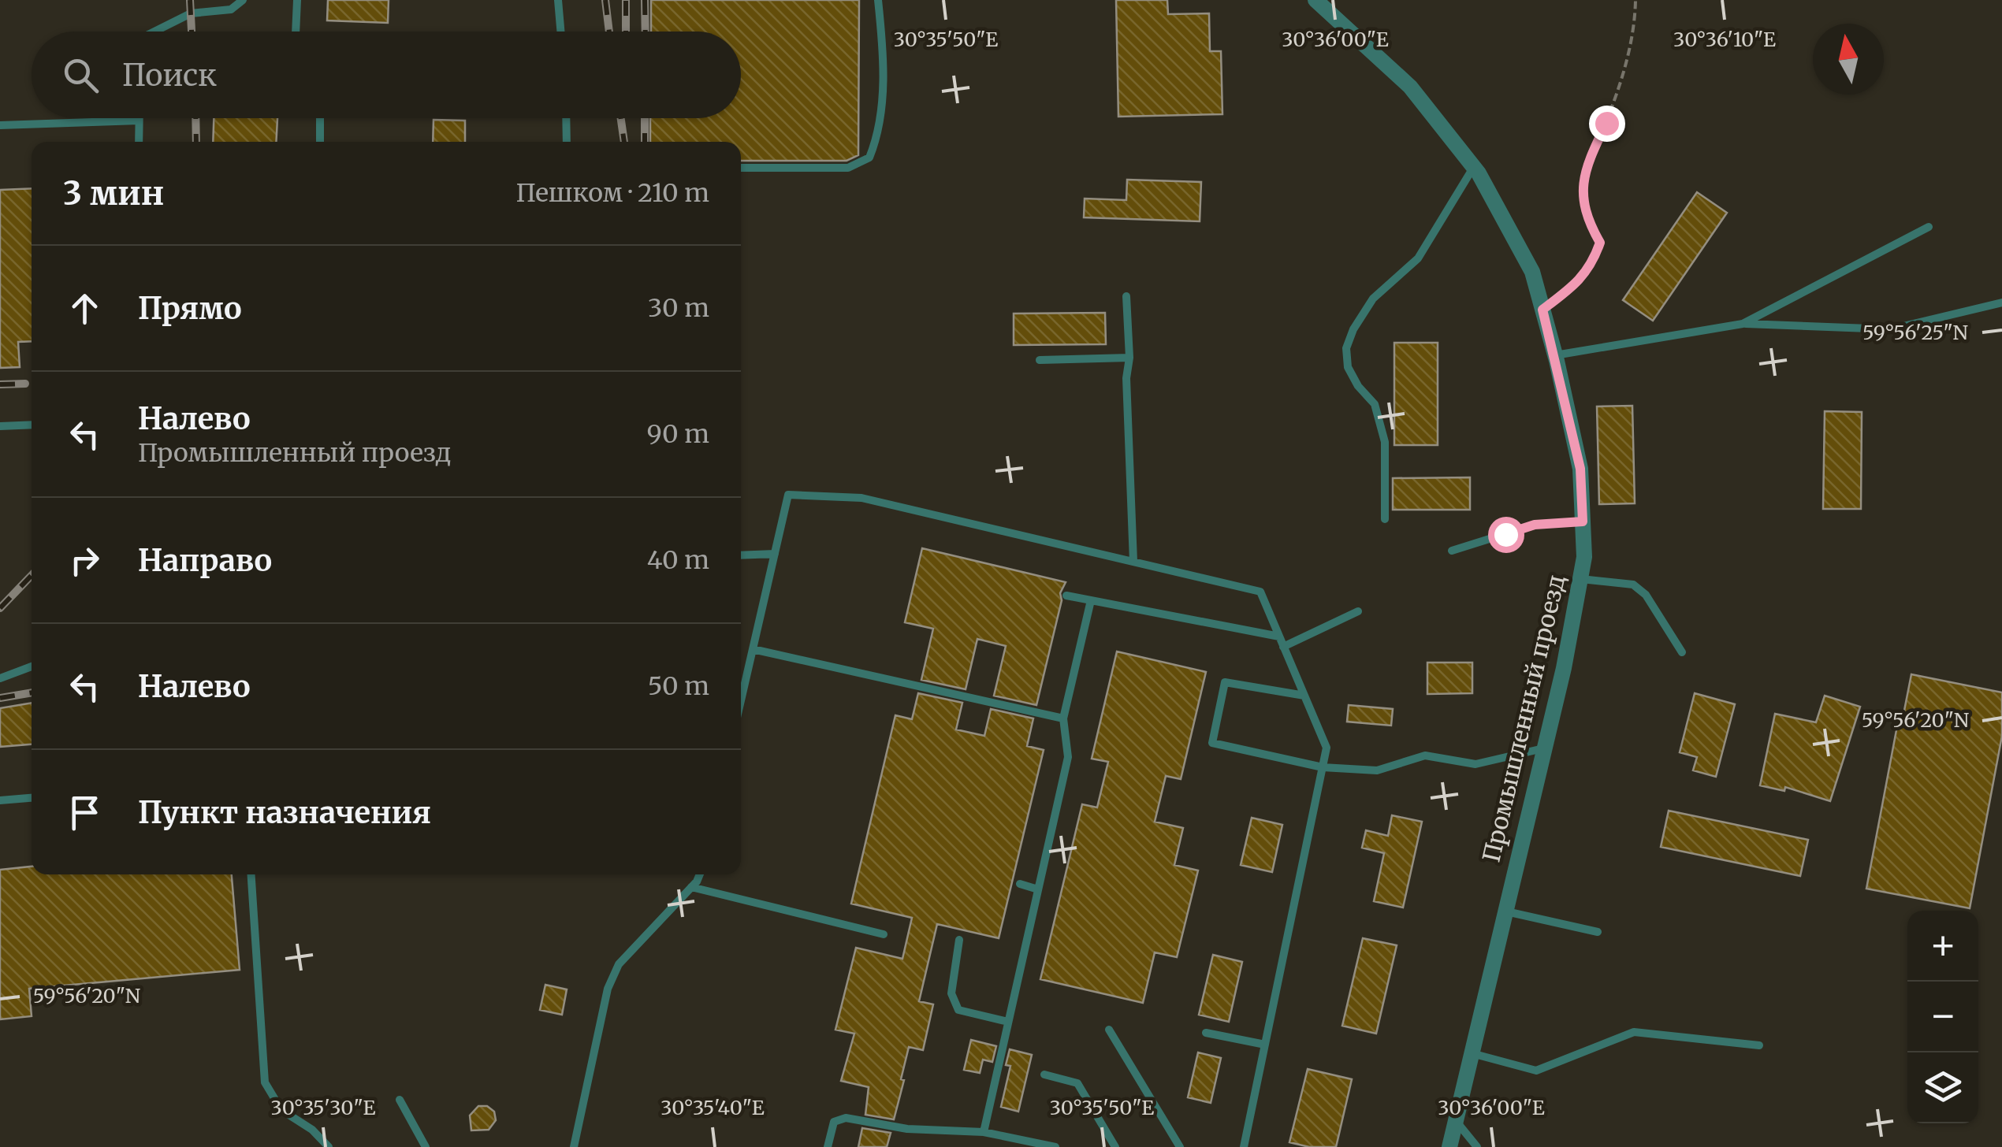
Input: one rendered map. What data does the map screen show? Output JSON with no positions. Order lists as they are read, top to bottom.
{
  "streets": {
    "street": ["Промышленный проезд"]
  },
  "north": "top",
  "page": {
    "search": "Поиск",
    "heading": ["3 мин", "Пешком · 210 m"],
    "list": [
      ["Прямо", "30 m"],
      ["Налево", "Промышленный проезд", "90 m"],
      ["Направо", "40 m"],
      ["Налево", "50 m"],
      "Пункт назначения"
    ],
    "map_buttons": ["+", "−"]
  },
  "coordinates": [
    "30°35'50\"E",
    "30°36'00\"E",
    "30°36'10\"E",
    "59°56'25\"N",
    "59°56'20\"N",
    "30°35'30\"E",
    "30°35'40\"E"
  ]
}
